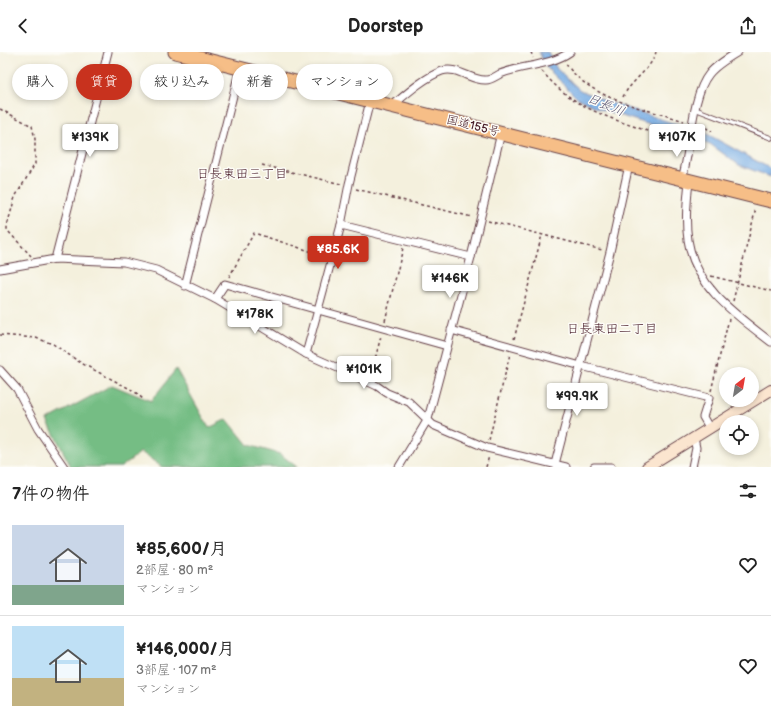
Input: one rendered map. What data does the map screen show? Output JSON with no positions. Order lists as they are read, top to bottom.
{
  "streets": {
    "highway": ["国道155号"]
  },
  "districts": ["日長東田三丁目", "日長東田二丁目"],
  "water": ["日長川"],
  "north": "top right",
  "page": {
    "header": "Doorstep",
    "chip": [
      "購入",
      "賃貸",
      "絞り込み",
      "新着",
      "マンション"
    ],
    "price": [
      "¥139K",
      "¥107K",
      "¥85.6K",
      "¥146K",
      "¥178K",
      "¥101K",
      "¥99.9K"
    ],
    "heading": "7件の物件",
    "list": [
      {
        "name": "¥85,600/月",
        "note": "2部屋 · 80 m² · マンション"
      },
      {
        "name": "¥146,000/月",
        "note": "3部屋 · 107 m² · マンション"
      }
    ]
  }
}
